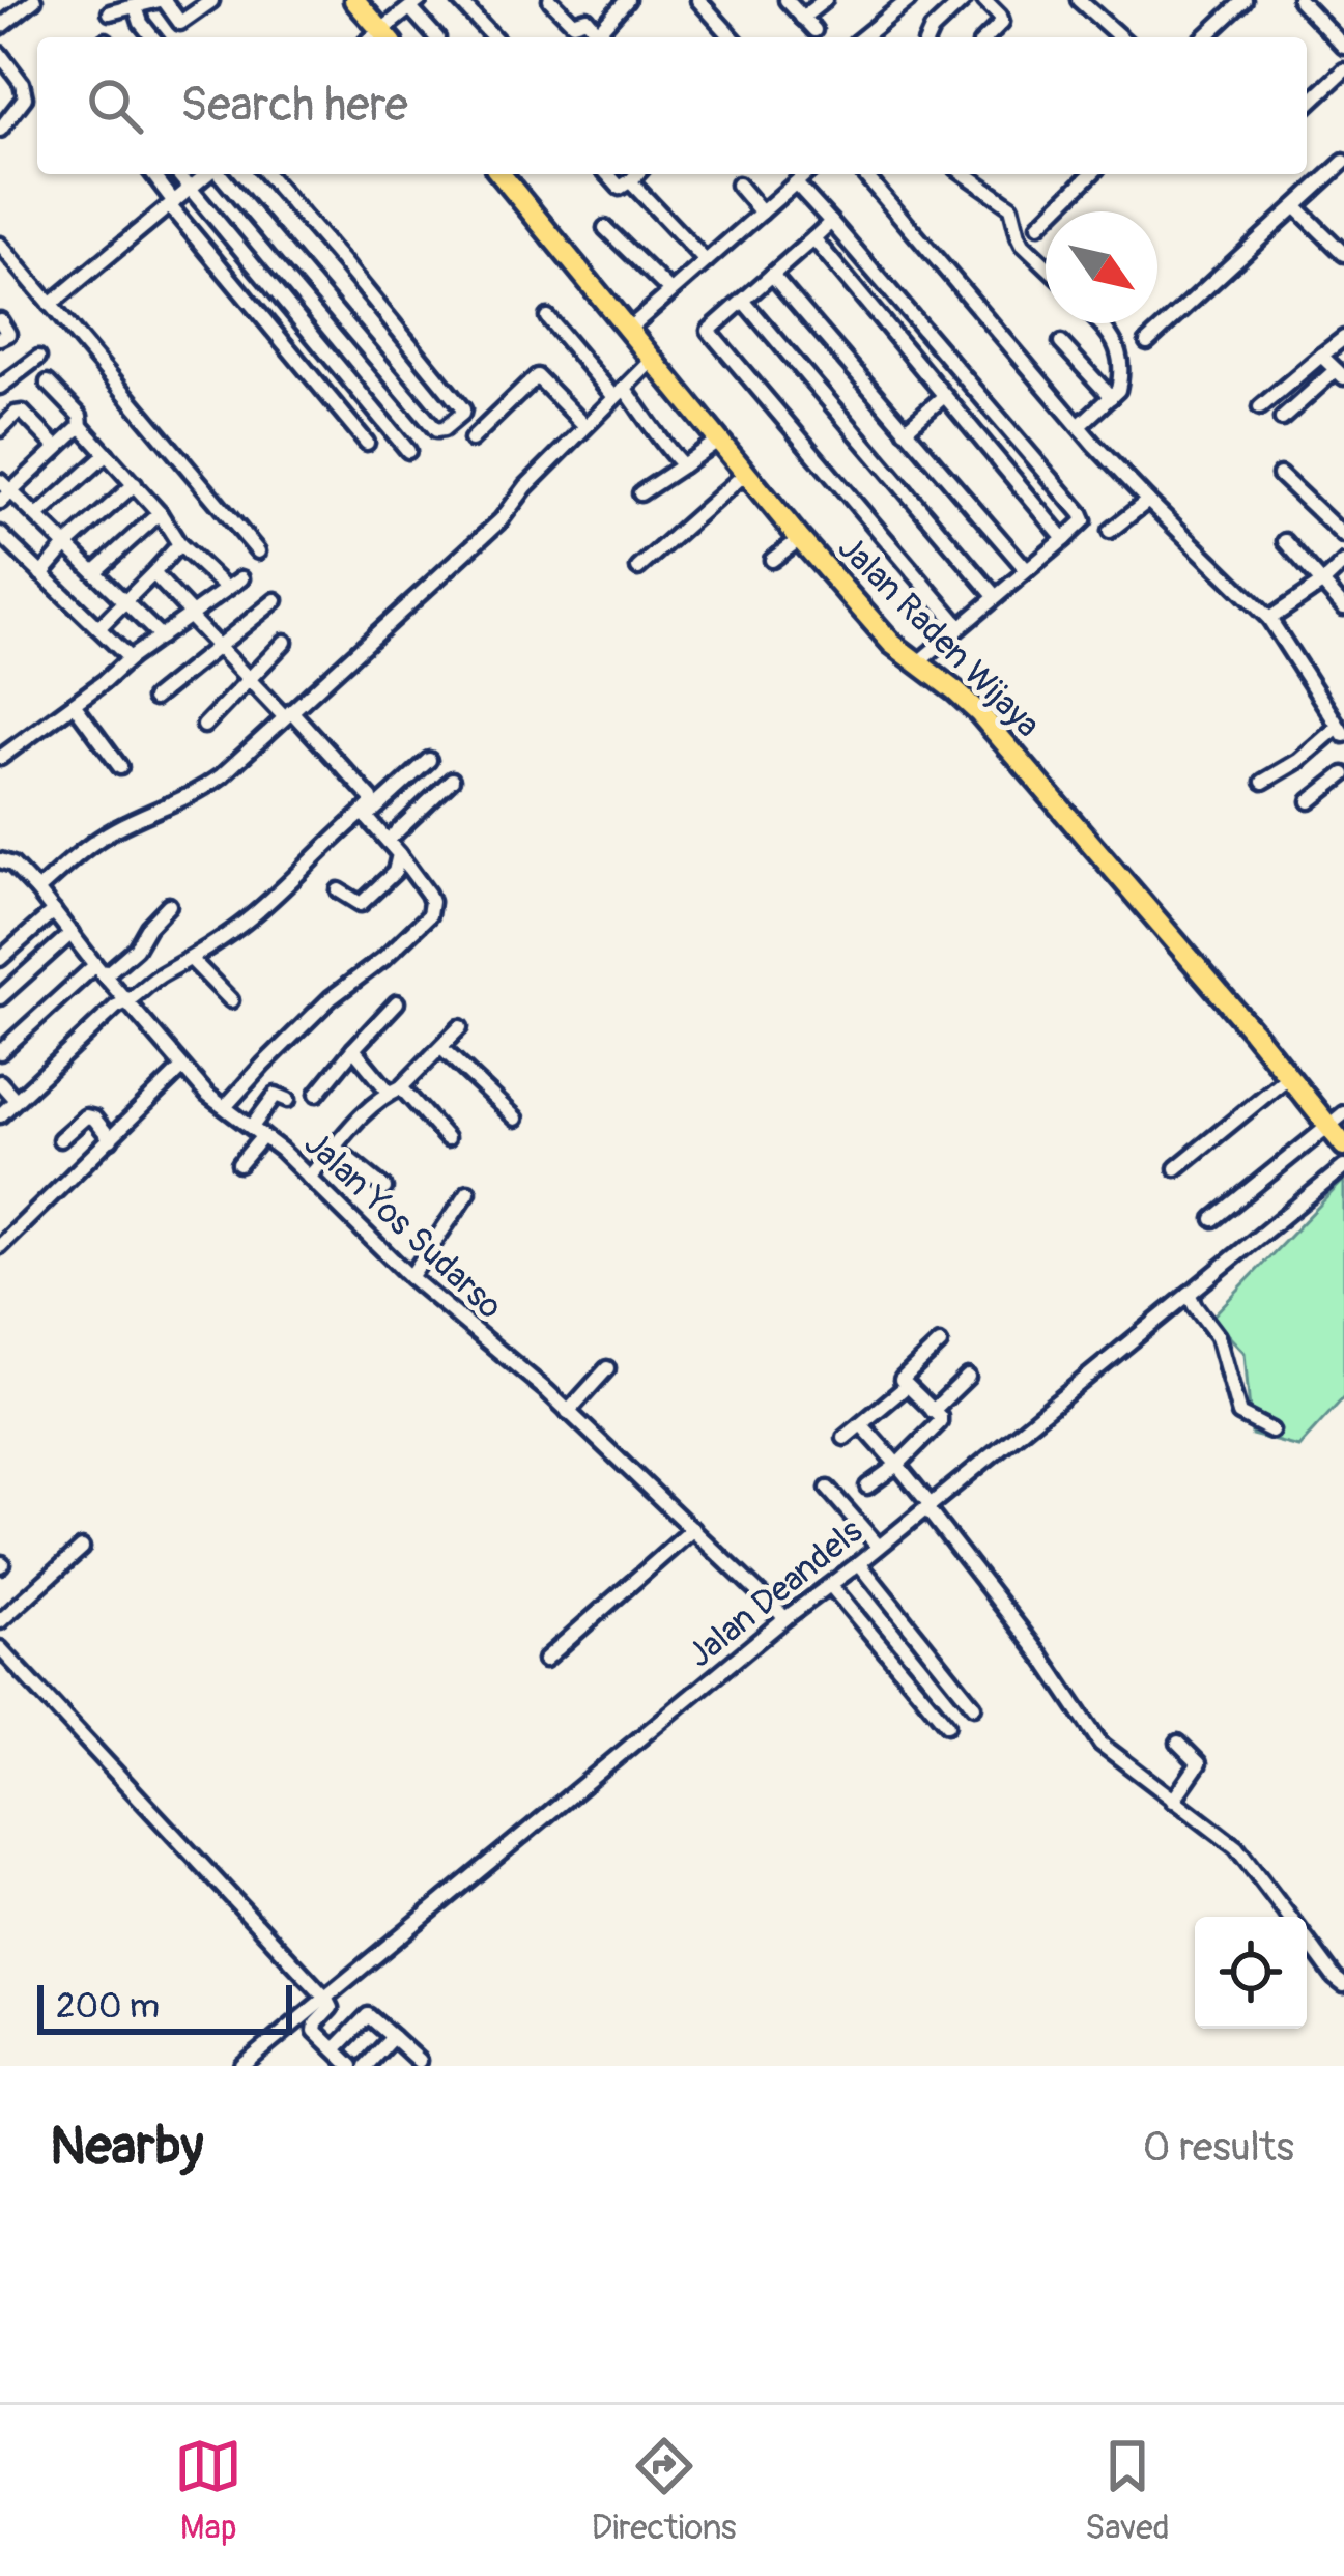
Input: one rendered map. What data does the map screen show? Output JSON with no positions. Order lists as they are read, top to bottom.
{
  "streets": {
    "highway": ["Jalan Raden Wijaya"],
    "street": ["Jalan Yos Sudarso", "Jalan Deandels"]
  },
  "crossings": [
    ["Jalan Yos Sudarso", "Jalan Deandels"]
  ],
  "scale_bar": "200 m",
  "north": "bottom right",
  "page": {
    "search": "Search here",
    "scale": "200 m",
    "heading": ["Nearby", "0 results"],
    "nav": ["Map", "Directions", "Saved"]
  }
}
